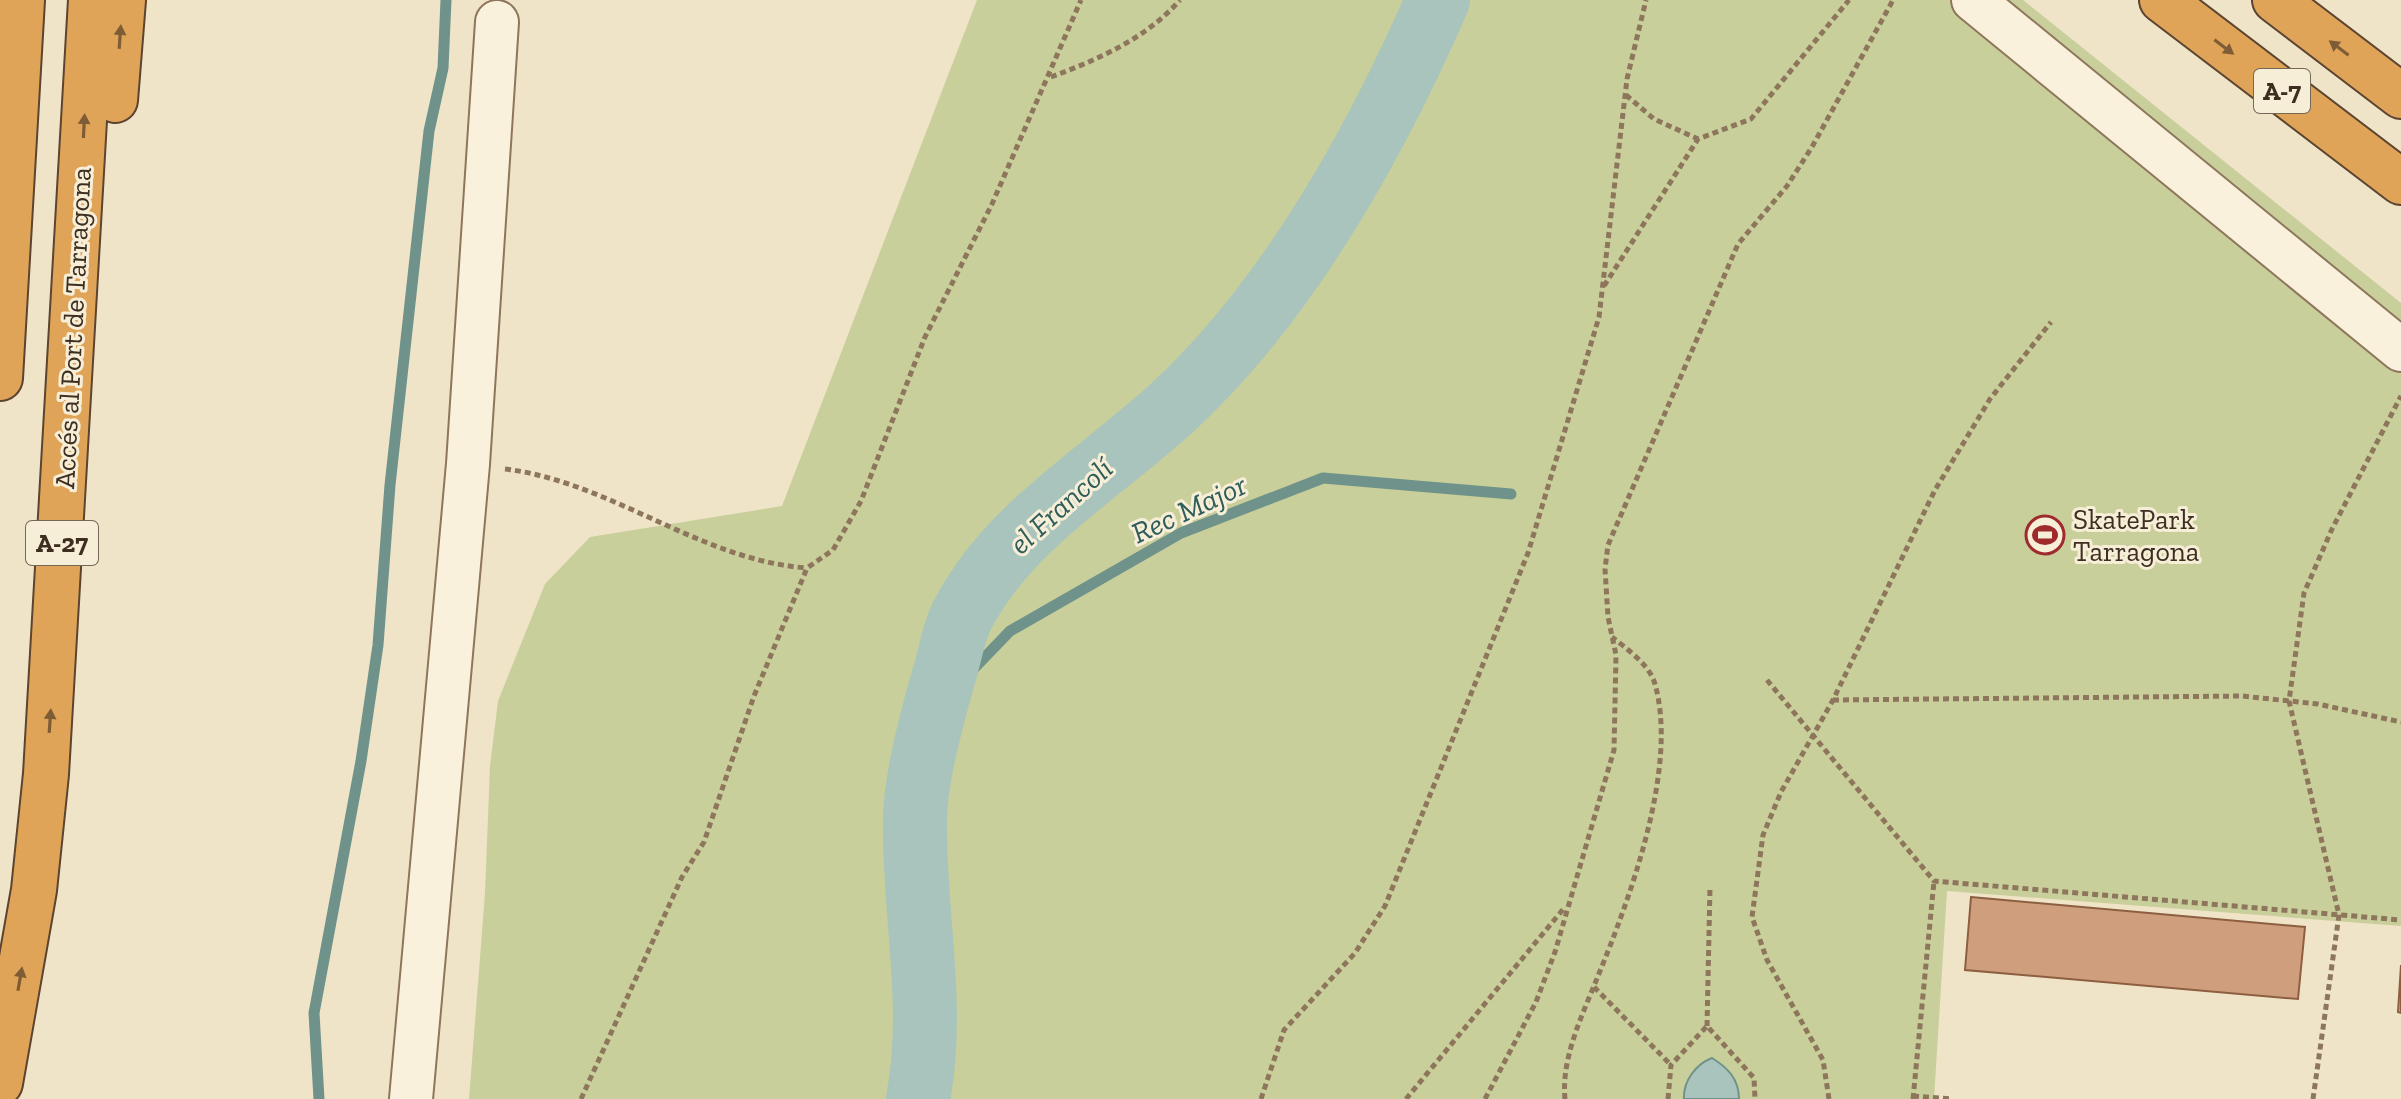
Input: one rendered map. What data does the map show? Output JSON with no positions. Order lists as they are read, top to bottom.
{
  "streets": {
    "highway": ["A-7", "Accés al Port de Tarragona", "A-27"]
  },
  "water": ["el Francolí", "Rec Major"],
  "places": {
    "sports": ["SkatePark Tarragona"]
  }
}
